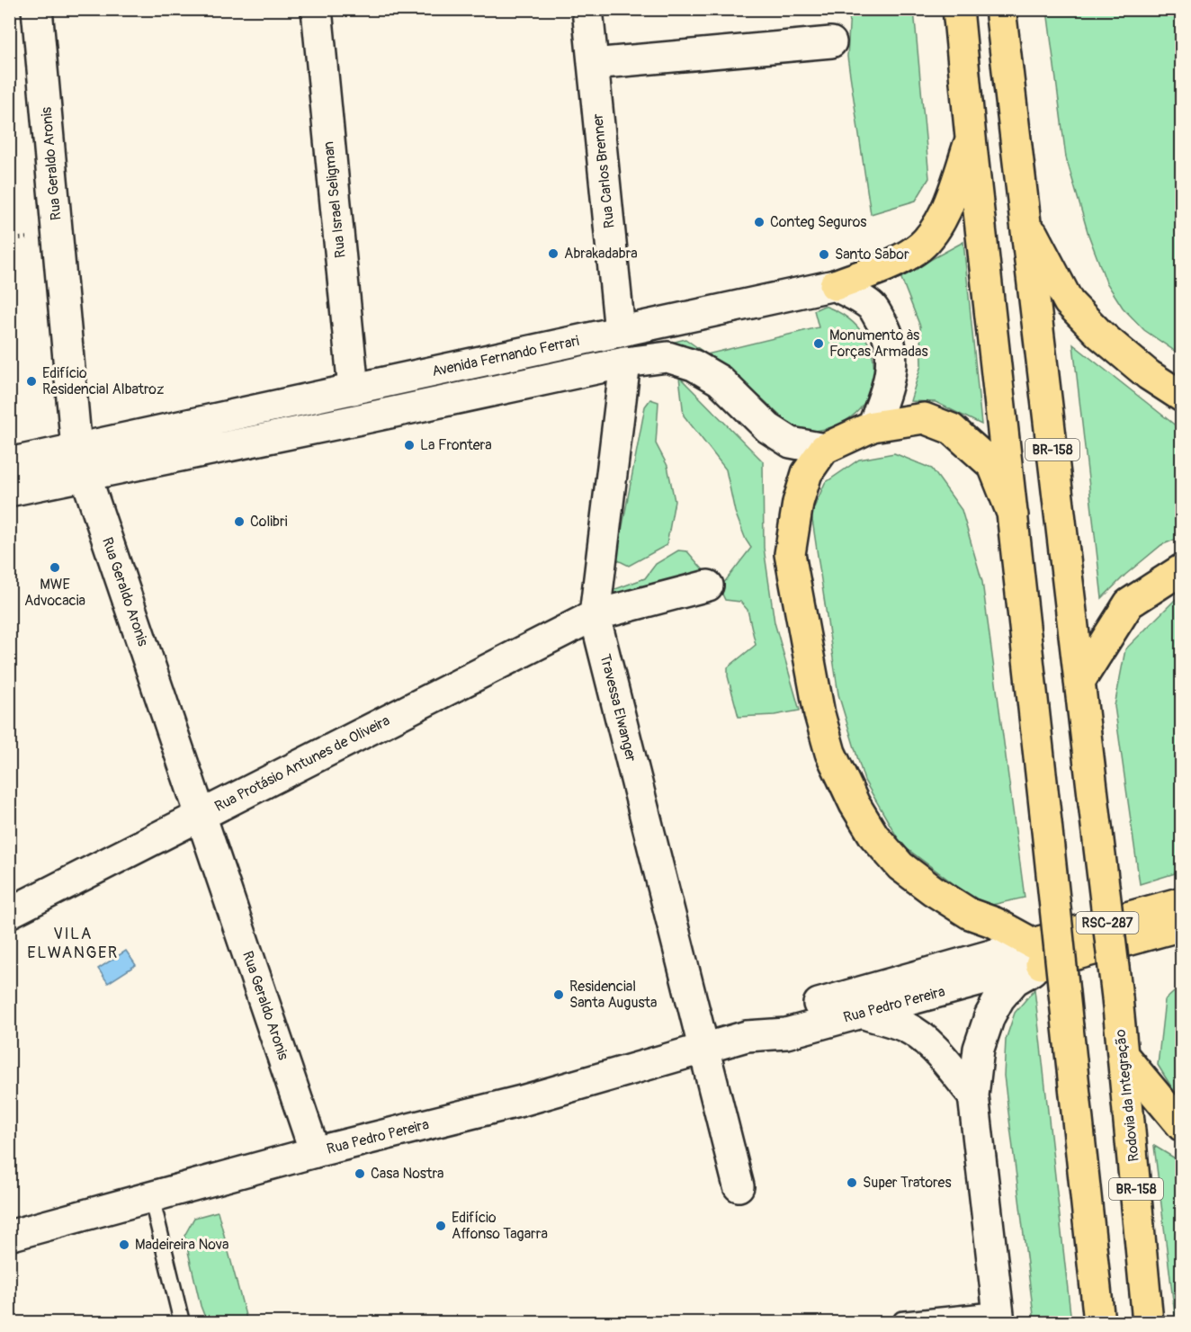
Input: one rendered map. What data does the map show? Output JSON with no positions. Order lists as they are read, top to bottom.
{
  "streets": {
    "highway": ["BR-158", "RSC-287", "Rodovia da Integração"],
    "street": [
      "Rua Geraldo Aronis",
      "Rua Carlos Brenner",
      "Rua Israel Seligman",
      "Avenida Fernando Ferrari",
      "Travessa Elwanger",
      "Rua Protásio Antunes de Oliveira",
      "Rua Pedro Pereira"
    ]
  },
  "crossings": [
    ["Rua Geraldo Aronis", "Avenida Fernando Ferrari"],
    ["Rua Geraldo Aronis", "Rua Protásio Antunes de Oliveira"],
    ["Rua Geraldo Aronis", "Rua Pedro Pereira"],
    ["Rua Carlos Brenner", "Avenida Fernando Ferrari"],
    ["Rua Israel Seligman", "Avenida Fernando Ferrari"],
    ["Avenida Fernando Ferrari", "Travessa Elwanger"],
    ["BR-158", "Rodovia da Integração"],
    ["Travessa Elwanger", "Rua Protásio Antunes de Oliveira"],
    ["Travessa Elwanger", "Rua Pedro Pereira"],
    ["RSC-287", "Rua Pedro Pereira"]
  ],
  "districts": ["VILA ELWANGER"],
  "places": [
    "Conteg Seguros",
    "Abrakadabra",
    "Santo Sabor",
    "Monumento às Forças Armadas",
    "Edifício Residencial Albatroz",
    "La Frontera",
    "Colibri",
    "MWE Advocacia",
    "Residencial Santa Augusta",
    "Casa Nostra",
    "Super Tratores",
    "Edifício Affonso Tagarra",
    "Madeireira Nova"
  ]
}
